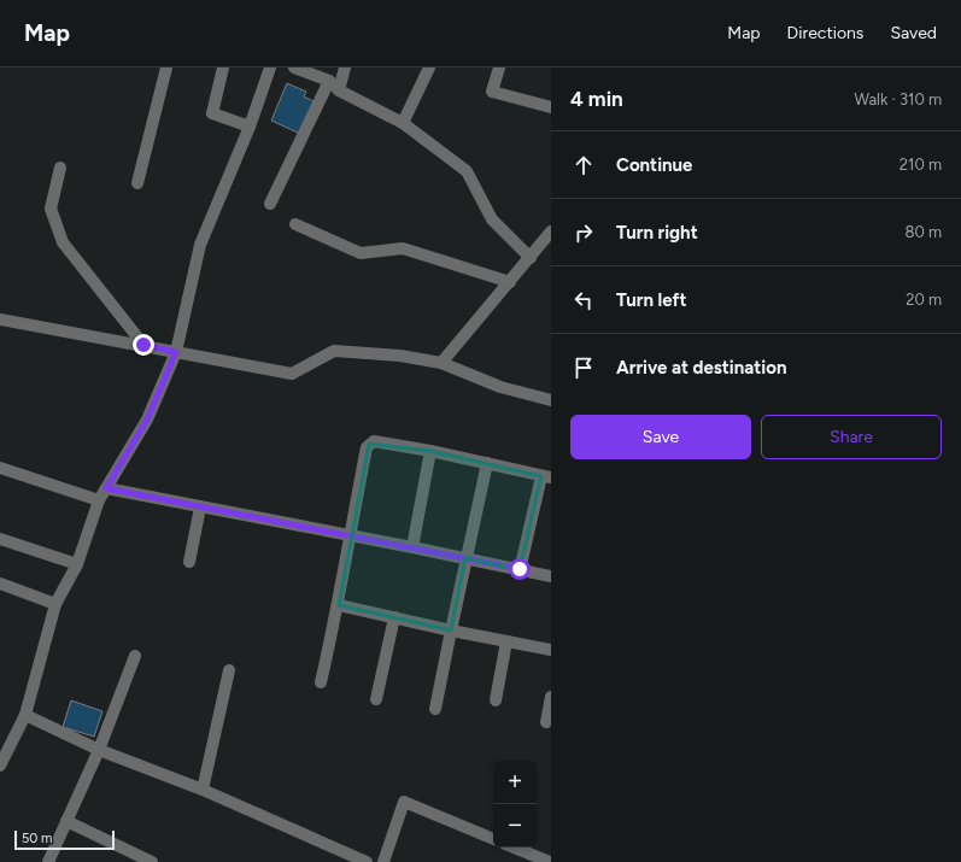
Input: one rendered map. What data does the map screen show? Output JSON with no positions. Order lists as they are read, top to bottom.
{
  "scale_bar": "50 m",
  "page": {
    "header": "Map",
    "nav": ["Map", "Directions", "Saved"],
    "heading": ["4 min", "Walk · 310 m"],
    "list": [
      ["Continue", "210 m"],
      ["Turn right", "80 m"],
      ["Turn left", "20 m"],
      "Arrive at destination"
    ],
    "buttons": ["Save", "Share"],
    "map_buttons": ["+", "−"],
    "scale": "50 m"
  }
}
